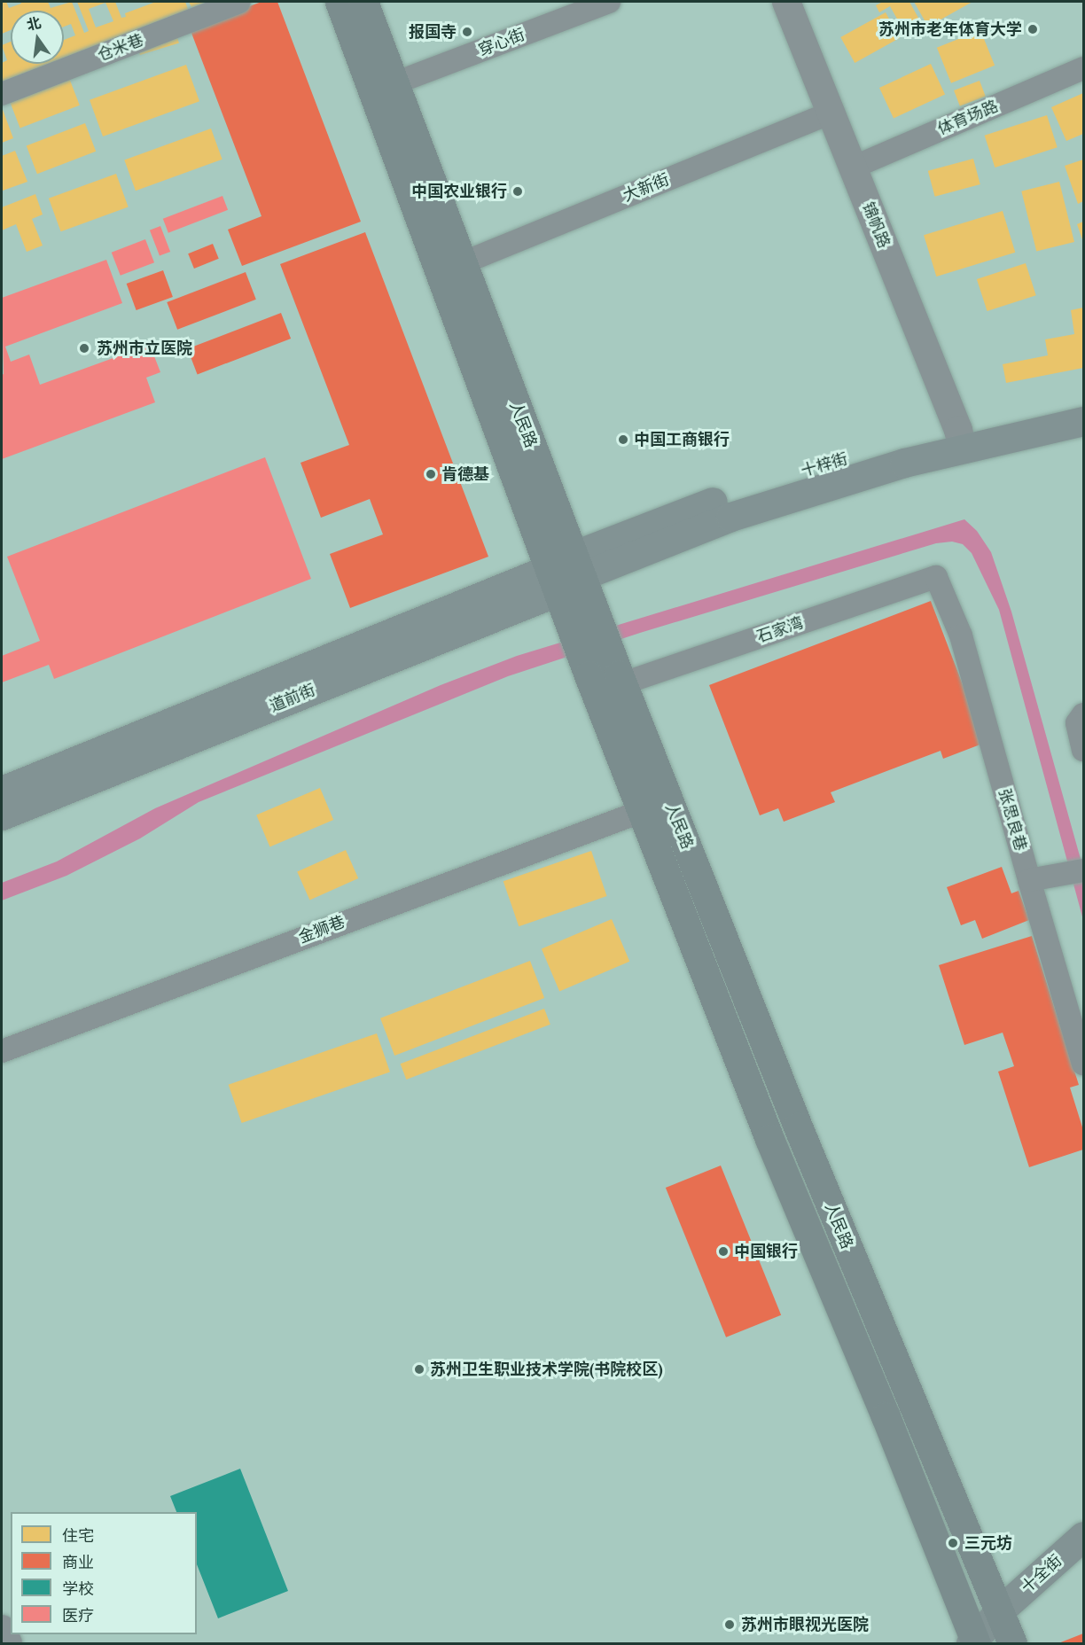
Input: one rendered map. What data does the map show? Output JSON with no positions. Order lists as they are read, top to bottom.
{
  "streets": {
    "main road": [
      "人民路",
      "十梓街",
      "道前街",
      "十全街"
    ],
    "street": [
      "穿心街",
      "仓米巷",
      "体育场路",
      "大新街",
      "锦帆路",
      "石家湾",
      "张思良巷",
      "金狮巷"
    ]
  },
  "crossings": [
    ["穿心街", "人民路"],
    ["体育场路", "锦帆路"],
    ["大新街", "锦帆路"],
    ["大新街", "人民路"],
    ["锦帆路", "十梓街"],
    ["人民路", "十梓街"],
    ["人民路", "石家湾"],
    ["人民路", "道前街"],
    ["人民路", "金狮巷"],
    ["人民路", "十全街"],
    ["十梓街", "道前街"],
    ["石家湾", "张思良巷"]
  ],
  "places": [
    "苏州市老年体育大学",
    "报国寺",
    "中国农业银行",
    "苏州市立医院",
    "中国工商银行",
    "肯德基",
    "中国银行",
    "苏州卫生职业技术学院(书院校区)",
    "三元坊",
    "苏州市眼视光医院"
  ],
  "legend": [
    "住宅",
    "商业",
    "学校",
    "医疗"
  ],
  "north": "top"
}
